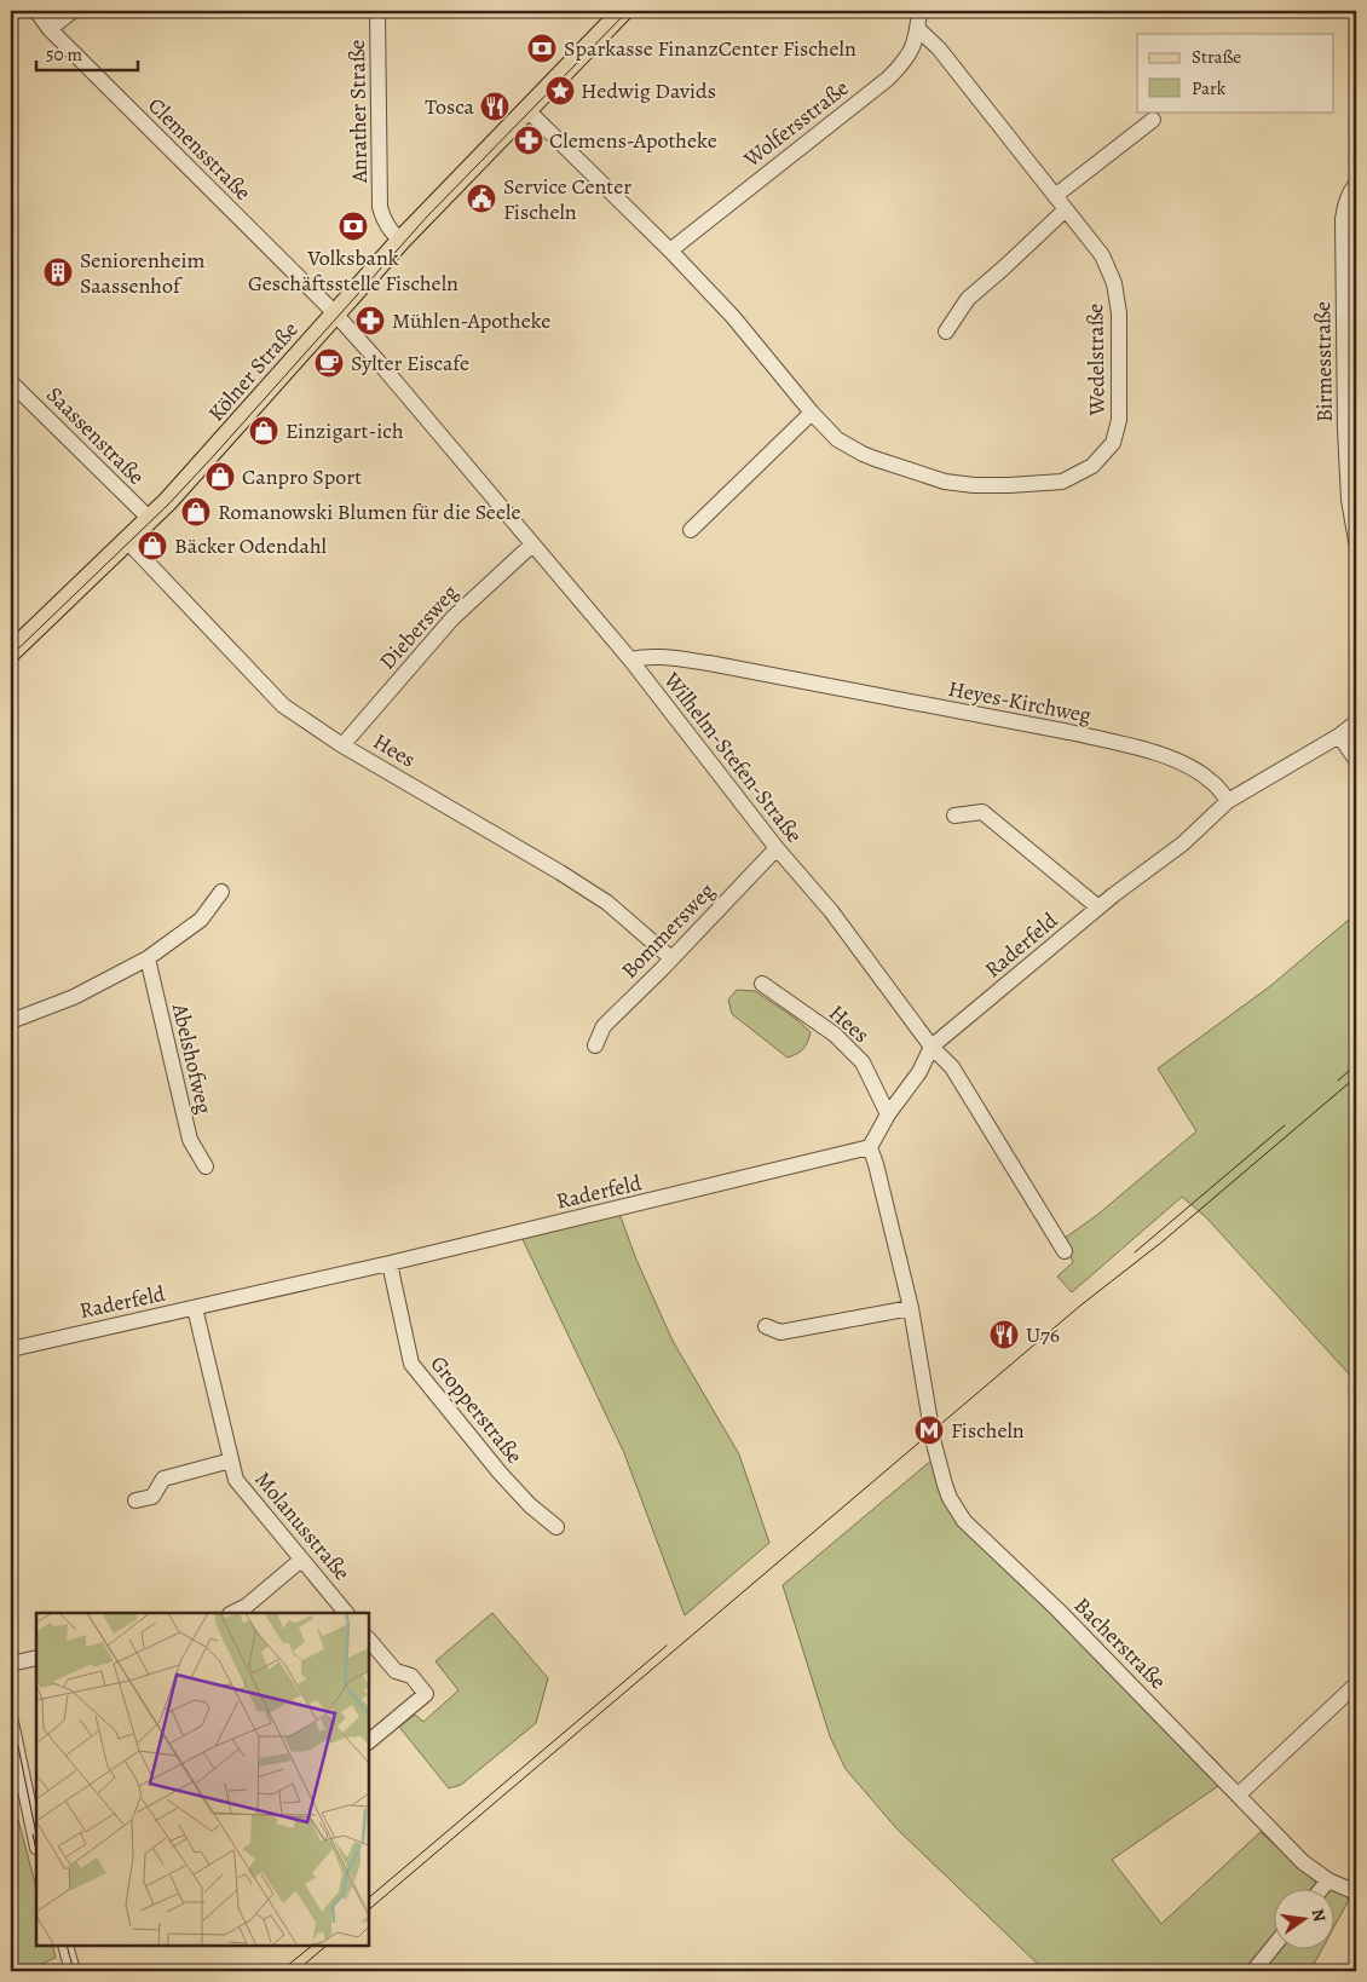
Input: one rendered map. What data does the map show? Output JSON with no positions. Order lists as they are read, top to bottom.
{
  "streets": {
    "main road": ["Kölner Straße"],
    "street": [
      "Anrather Straße",
      "Wolfersstraße",
      "Clemensstraße",
      "Wedelstraße",
      "Birmesstraße",
      "Saassenstraße",
      "Diebersweg",
      "Heyes-Kirchweg",
      "Hees",
      "Wilhelm-Stefen-Straße",
      "Bommersweg",
      "Raderfeld",
      "Abelshofweg",
      "Gropperstraße",
      "Molanusstraße",
      "Bacherstraße"
    ]
  },
  "crossings": [
    ["Anrather Straße", "Kölner Straße"],
    ["Wolfersstraße", "Wedelstraße"],
    ["Clemensstraße", "Kölner Straße"],
    ["Clemensstraße", "Wilhelm-Stefen-Straße"],
    ["Wedelstraße", "Kölner Straße"],
    ["Kölner Straße", "Saassenstraße"],
    ["Kölner Straße", "Hees"],
    ["Kölner Straße", "Wilhelm-Stefen-Straße"],
    ["Diebersweg", "Hees"],
    ["Diebersweg", "Wilhelm-Stefen-Straße"],
    ["Heyes-Kirchweg", "Wilhelm-Stefen-Straße"],
    ["Heyes-Kirchweg", "Raderfeld"],
    ["Hees", "Bommersweg"],
    ["Hees", "Raderfeld"],
    ["Wilhelm-Stefen-Straße", "Bommersweg"],
    ["Wilhelm-Stefen-Straße", "Raderfeld"],
    ["Raderfeld", "Gropperstraße"],
    ["Raderfeld", "Molanusstraße"]
  ],
  "places": {
    "bank": ["Sparkasse FinanzCenter Fischeln", "Volksbank Geschäftsstelle Fischeln"],
    "place": ["Hedwig Davids"],
    "restaurant": ["Tosca", "U76"],
    "pharmacy": ["Clemens-Apotheke", "Mühlen-Apotheke"],
    "public building": ["Service Center Fischeln"],
    "building": ["Seniorenheim Saassenhof"],
    "cafe": ["Sylter Eiscafe"],
    "shop": [
      "Einzigart-ich",
      "Canpro Sport",
      "Romanowski Blumen für die Seele",
      "Bäcker Odendahl"
    ],
    "metro station": ["Fischeln"]
  },
  "legend": ["Straße", "Park"],
  "scale_bar": "50 m",
  "north": "right"
}
